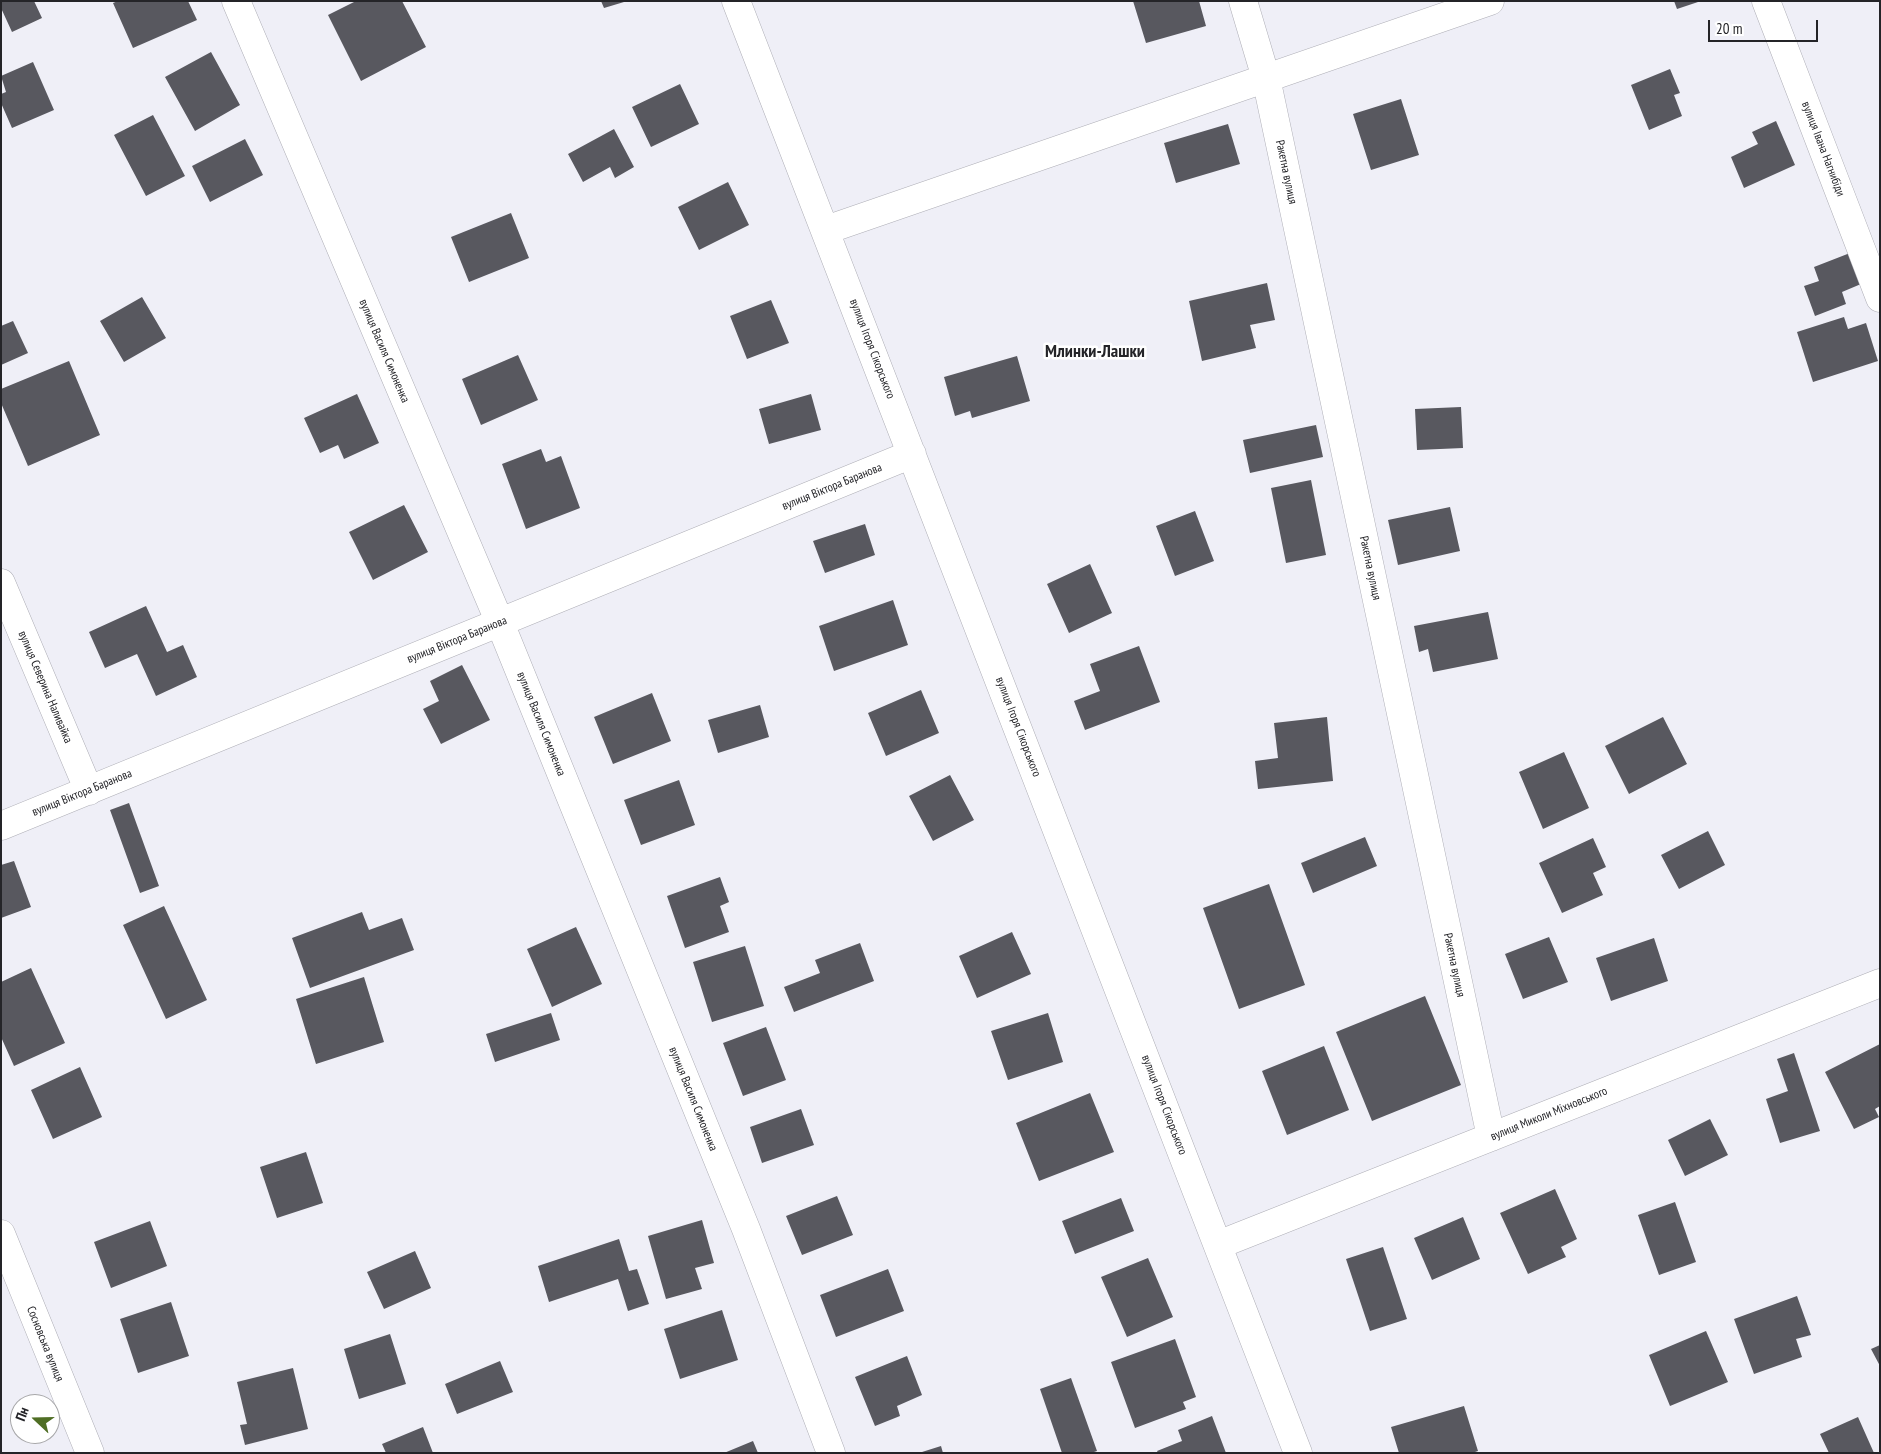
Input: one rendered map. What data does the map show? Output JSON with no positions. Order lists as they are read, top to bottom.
{
  "streets": {
    "street": [
      "вулиця Івана Нагнибіди",
      "Ракетна вулиця",
      "вулиця Ігоря Сікорського",
      "вулиця Василя Симоненка",
      "вулиця Віктора Баранова",
      "вулиця Северина Наливайка",
      "вулиця Миколи Міхновського",
      "Сосновська вулиця"
    ]
  },
  "crossings": [
    ["Ракетна вулиця", "вулиця Миколи Міхновського"],
    ["вулиця Ігоря Сікорського", "вулиця Віктора Баранова"],
    ["вулиця Ігоря Сікорського", "вулиця Миколи Міхновського"],
    ["вулиця Василя Симоненка", "вулиця Віктора Баранова"],
    ["вулиця Віктора Баранова", "вулиця Северина Наливайка"]
  ],
  "districts": ["Млинки-Лашки"],
  "scale_bar": "20 m",
  "north": "left"
}
